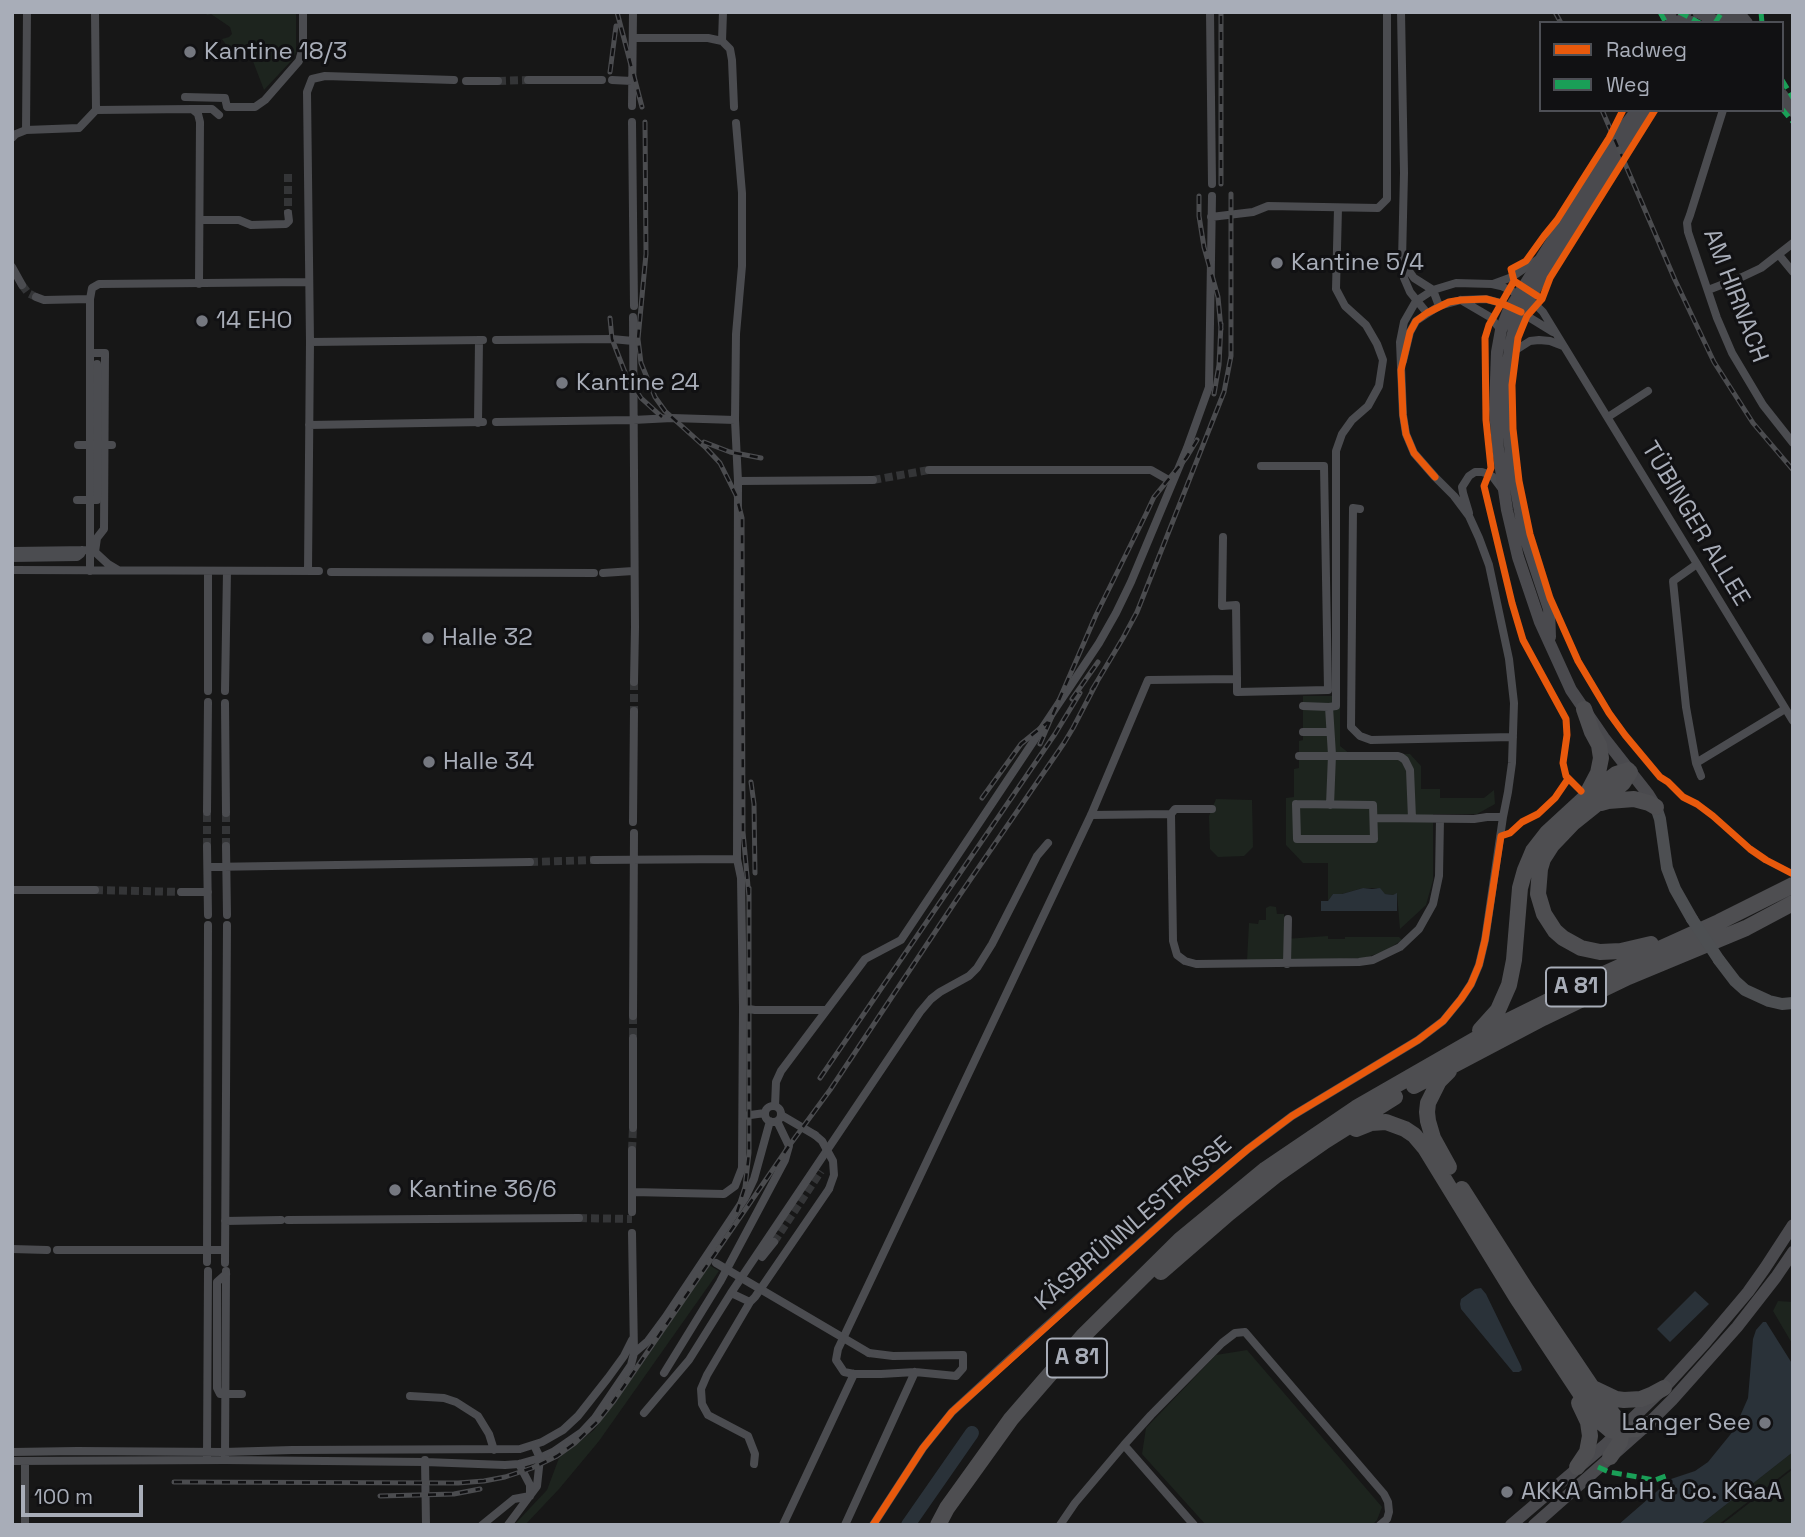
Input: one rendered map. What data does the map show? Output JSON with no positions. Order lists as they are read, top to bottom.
{
  "streets": {
    "highway": ["A 81"],
    "street": ["AM HIRNACH", "TÜBINGER ALLEE", "KÄSBRÜNNLESTRASSE"]
  },
  "crossings": [
    ["TÜBINGER ALLEE", "KÄSBRÜNNLESTRASSE"]
  ],
  "places": [
    "Kantine 18/3",
    "Kantine 5/4",
    "14 EHO",
    "Kantine 24",
    "Halle 32",
    "Halle 34",
    "Kantine 36/6",
    "Langer See",
    "AKKA GmbH & Co. KGaA"
  ],
  "legend": ["Radweg", "Weg"],
  "scale_bar": "100 m"
}
